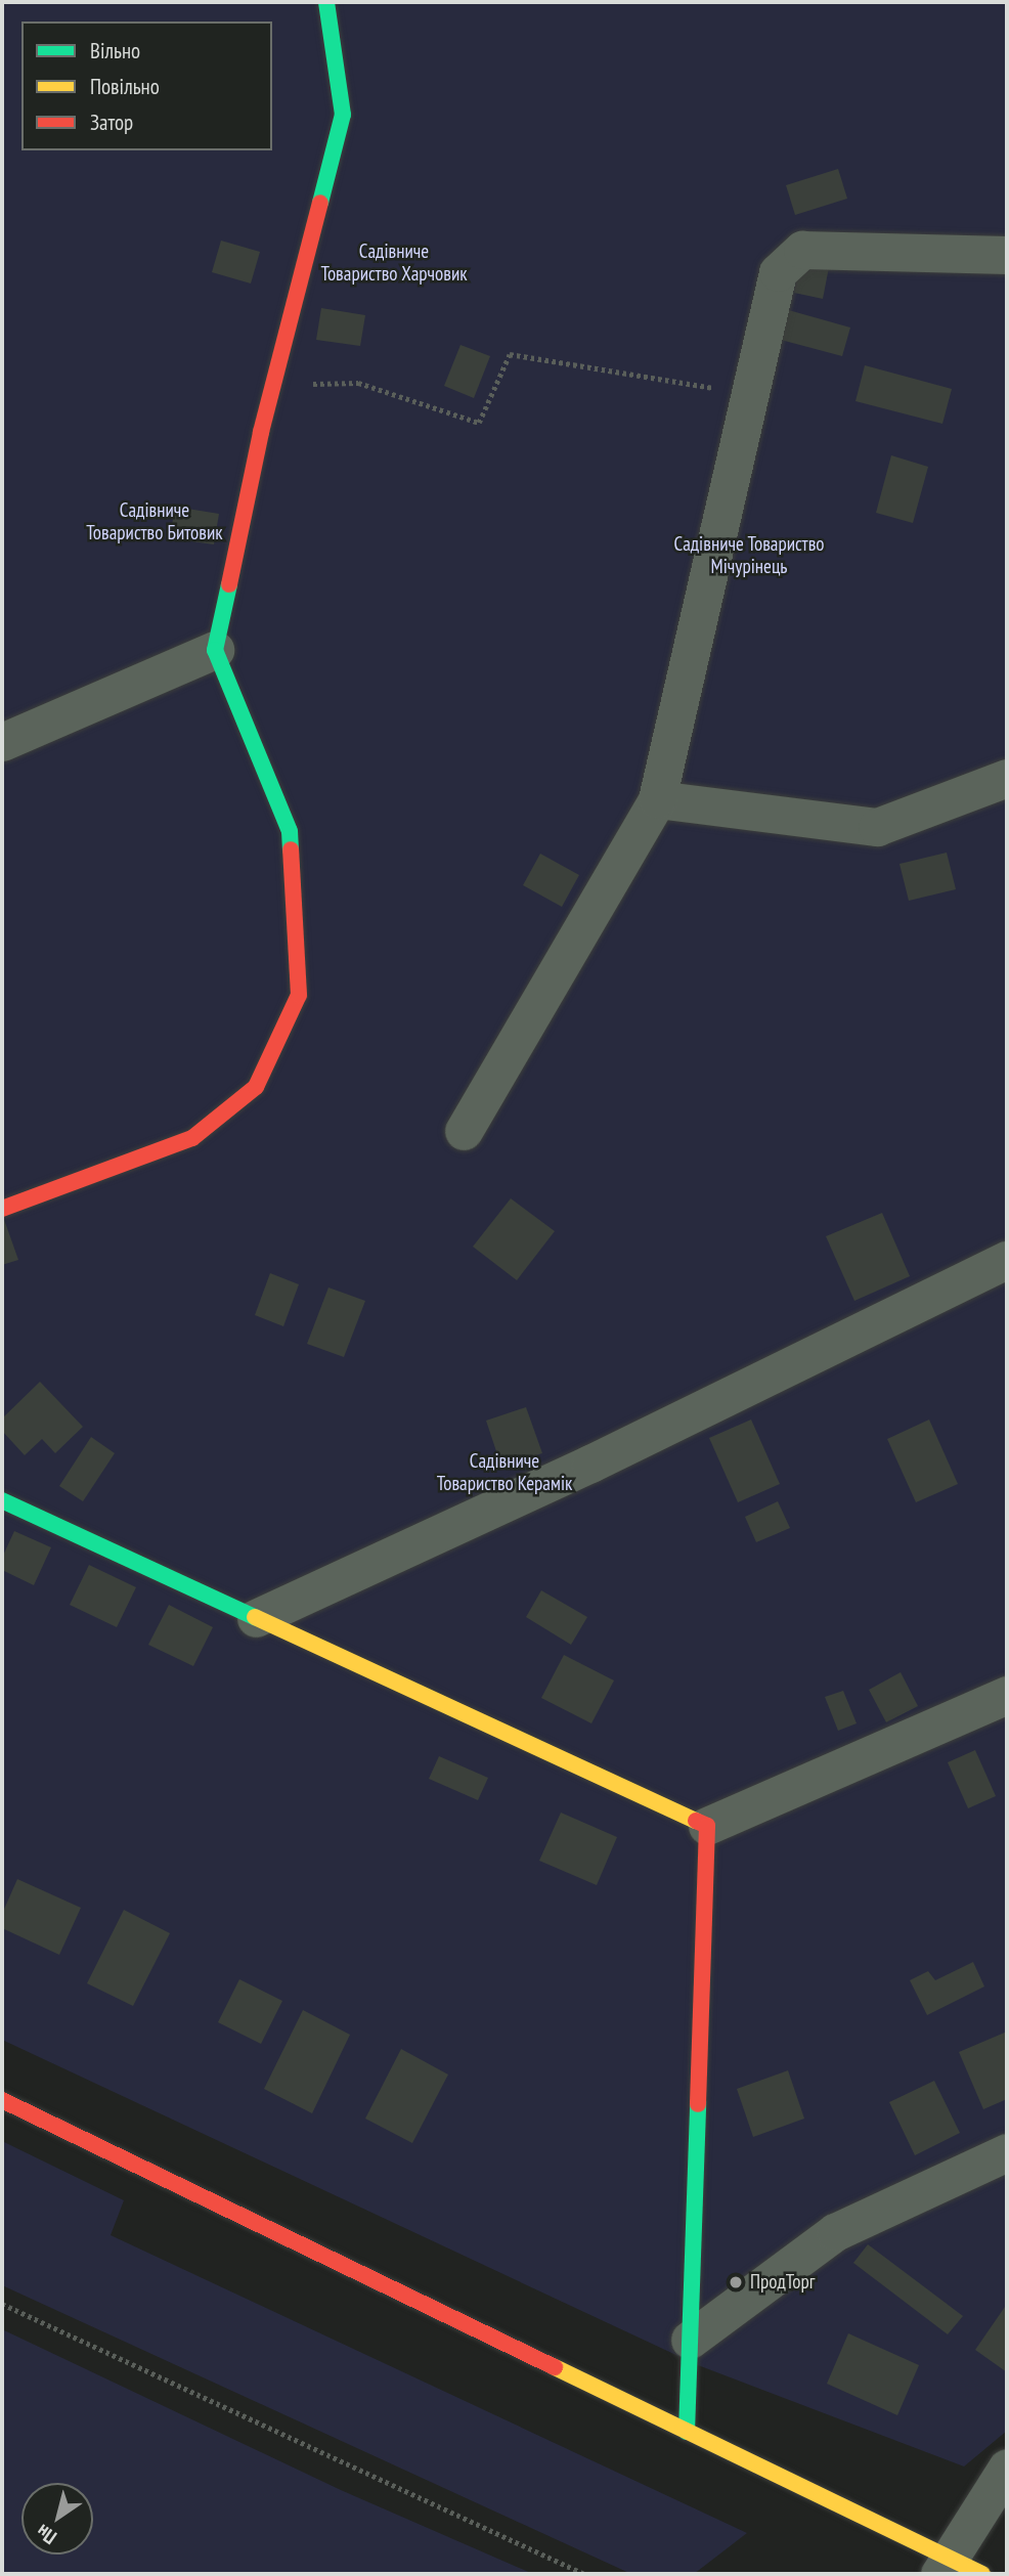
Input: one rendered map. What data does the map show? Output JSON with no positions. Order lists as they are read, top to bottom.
{
  "parks": [
    "Садівниче Товариство Харчовик",
    "Садівниче Товариство Битовик",
    "Садівниче Товариство Мічурінець",
    "Садівниче Товариство Керамік"
  ],
  "places": ["ПродТорг"],
  "legend": ["Вільно", "Повільно", "Затор"],
  "north": "bottom left"
}
